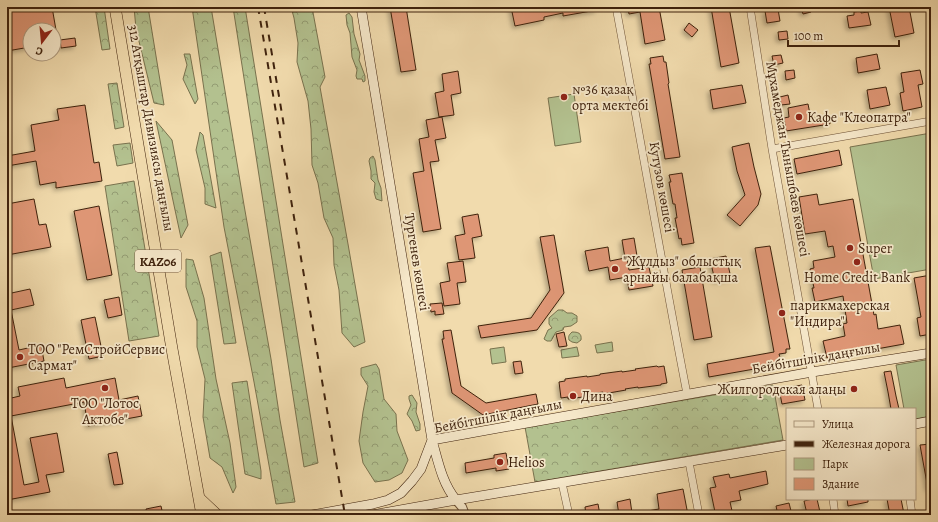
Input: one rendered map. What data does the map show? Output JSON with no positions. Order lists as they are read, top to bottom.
{
  "streets": {
    "highway": ["312 Атқыштар Дивизиясы даңғылы", "KАZ06"],
    "main road": ["Тургенев көшесі", "Бейбітшілік даңғылы"],
    "street": ["Мұхамеджан Тынышбаев көшесі", "Кутузов көшесі"]
  },
  "crossings": [
    ["Мұхамеджан Тынышбаев көшесі", "Бейбітшілік даңғылы"],
    ["Кутузов көшесі", "Бейбітшілік даңғылы"],
    ["Тургенев көшесі", "Бейбітшілік даңғылы"]
  ],
  "places": [
    "№36 қазақ орта мектебі",
    "Кафе \"Клеопатра\"",
    "Super",
    "Home Credit Bank",
    "\"Жұлдыз\" облыстық арнайы балабақша",
    "парикмахерская \"Индира\"",
    "ТОО \"РемСтройСервис Сармат\"",
    "ТОО \"Лотос Актобе\"",
    "Жилгородская алаңы",
    "Дина",
    "Helios"
  ],
  "legend": [
    "Улица",
    "Железная дорога",
    "Парк",
    "Здание"
  ],
  "scale_bar": "100 m",
  "north": "bottom"
}
